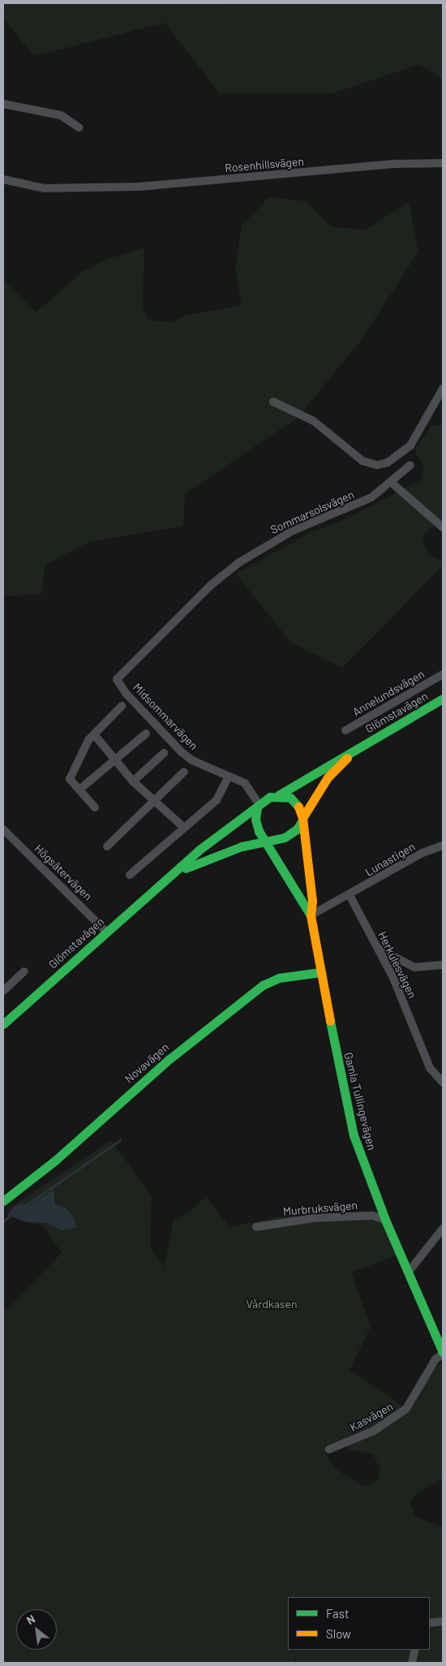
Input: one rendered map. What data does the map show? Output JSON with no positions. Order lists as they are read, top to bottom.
{
  "streets": {
    "street": [
      "Rosenhillsvägen",
      "Sommarsolsvägen",
      "Annelundsvägen",
      "Glömstavägen",
      "Midsommarvägen",
      "Lunastigen",
      "Högsätervägen",
      "Herkulesvägen",
      "Novavägen",
      "Gamla Tullingevägen",
      "Murbruksvägen",
      "Kasvägen"
    ]
  },
  "crossings": [
    ["Sommarsolsvägen", "Midsommarvägen"],
    ["Glömstavägen", "Midsommarvägen"],
    ["Glömstavägen", "Högsätervägen"],
    ["Glömstavägen", "Gamla Tullingevägen"],
    ["Midsommarvägen", "Gamla Tullingevägen"],
    ["Lunastigen", "Herkulesvägen"],
    ["Novavägen", "Gamla Tullingevägen"],
    ["Gamla Tullingevägen", "Murbruksvägen"],
    ["Gamla Tullingevägen", "Kasvägen"]
  ],
  "parks": ["Vårdkasen"],
  "legend": ["Fast", "Slow"],
  "north": "top left"
}
